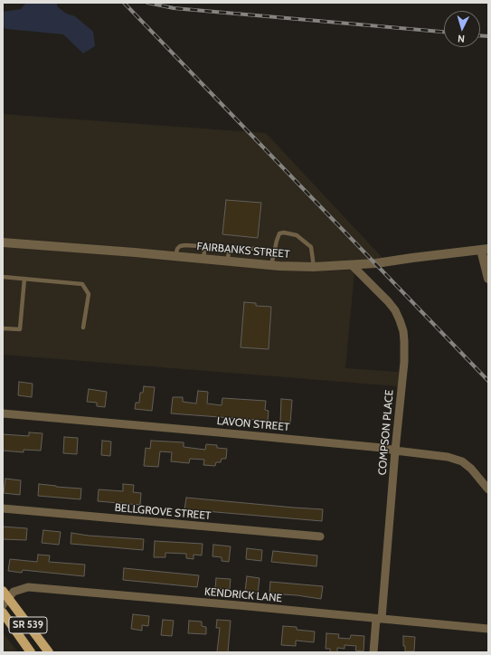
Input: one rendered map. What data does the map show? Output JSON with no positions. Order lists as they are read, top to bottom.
{
  "streets": {
    "main road": ["SR 539"],
    "street": [
      "FAIRBANKS STREET",
      "LAVON STREET",
      "COMPSON PLACE",
      "BELLGROVE STREET",
      "KENDRICK LANE"
    ]
  },
  "crossings": [
    ["FAIRBANKS STREET", "COMPSON PLACE"],
    ["LAVON STREET", "COMPSON PLACE"],
    ["COMPSON PLACE", "KENDRICK LANE"],
    ["KENDRICK LANE", "SR 539"]
  ],
  "north": "bottom"
}
